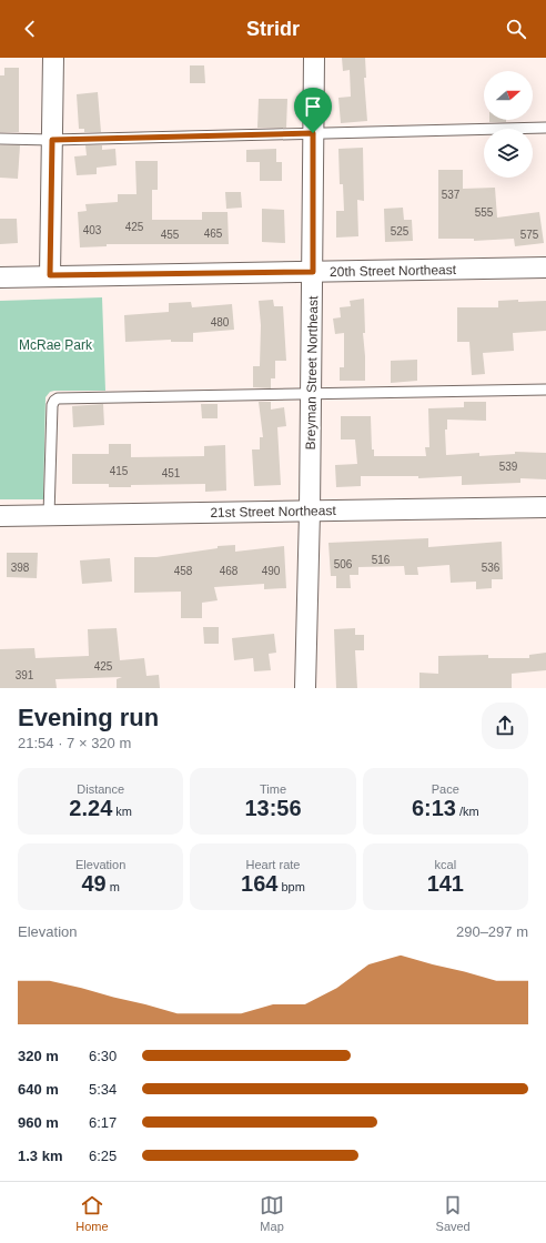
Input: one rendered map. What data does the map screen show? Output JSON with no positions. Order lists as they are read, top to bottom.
{
  "streets": {
    "street": ["20th Street Northeast", "Breyman Street Northeast", "21st Street Northeast"]
  },
  "crossings": [
    ["20th Street Northeast", "Breyman Street Northeast"],
    ["Breyman Street Northeast", "21st Street Northeast"]
  ],
  "parks": ["McRae Park"],
  "house_numbers": [
    "537",
    "555",
    "425",
    "403",
    "525",
    "465",
    "455",
    "575",
    "480",
    "539",
    "415",
    "451",
    "516",
    "506",
    "398",
    "536",
    "458",
    "468",
    "490",
    "425",
    "391"
  ],
  "north": "right",
  "page": {
    "header": "Stridr",
    "heading": ["Evening run", "21:54 · 7 × 320 m"],
    "stats": [
      ["Distance", "2.24 km"],
      ["Time", "13:56"],
      ["Pace", "6:13 /km"],
      ["Elevation", "49 m"],
      ["Heart rate", "164 bpm"],
      ["kcal", "141"]
    ],
    "chart": ["Elevation", "290–297 m"],
    "list": [
      {
        "name": "320 m",
        "note": "6:30"
      },
      {
        "name": "640 m",
        "note": "5:34"
      },
      {
        "name": "960 m",
        "note": "6:17"
      },
      {
        "name": "1.3 km",
        "note": "6:25"
      }
    ],
    "tabs": ["Home", "Map", "Saved"]
  }
}
